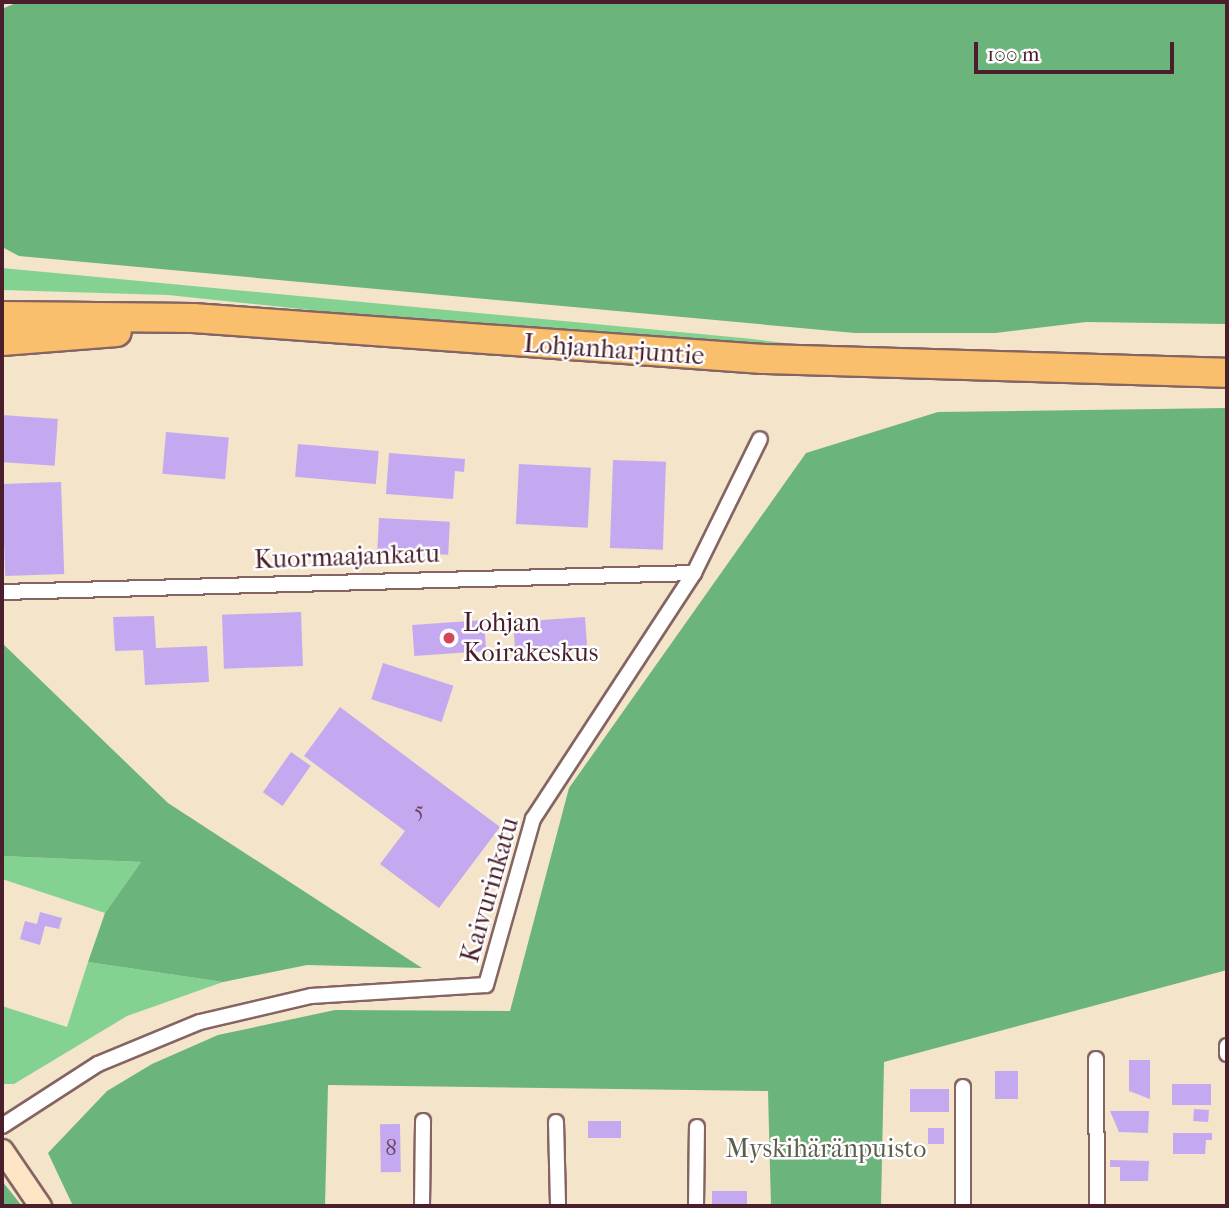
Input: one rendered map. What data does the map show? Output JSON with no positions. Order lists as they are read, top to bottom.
{
  "streets": {
    "highway": ["Lohjanharjuntie"],
    "street": ["Kuormaajankatu", "Kaivurinkatu"]
  },
  "crossings": [
    ["Kuormaajankatu", "Kaivurinkatu"]
  ],
  "parks": ["Myskihäränpuisto"],
  "places": ["Lohjan Koirakeskus"],
  "house_numbers": ["5", "8"],
  "scale_bar": "100 m"
}
